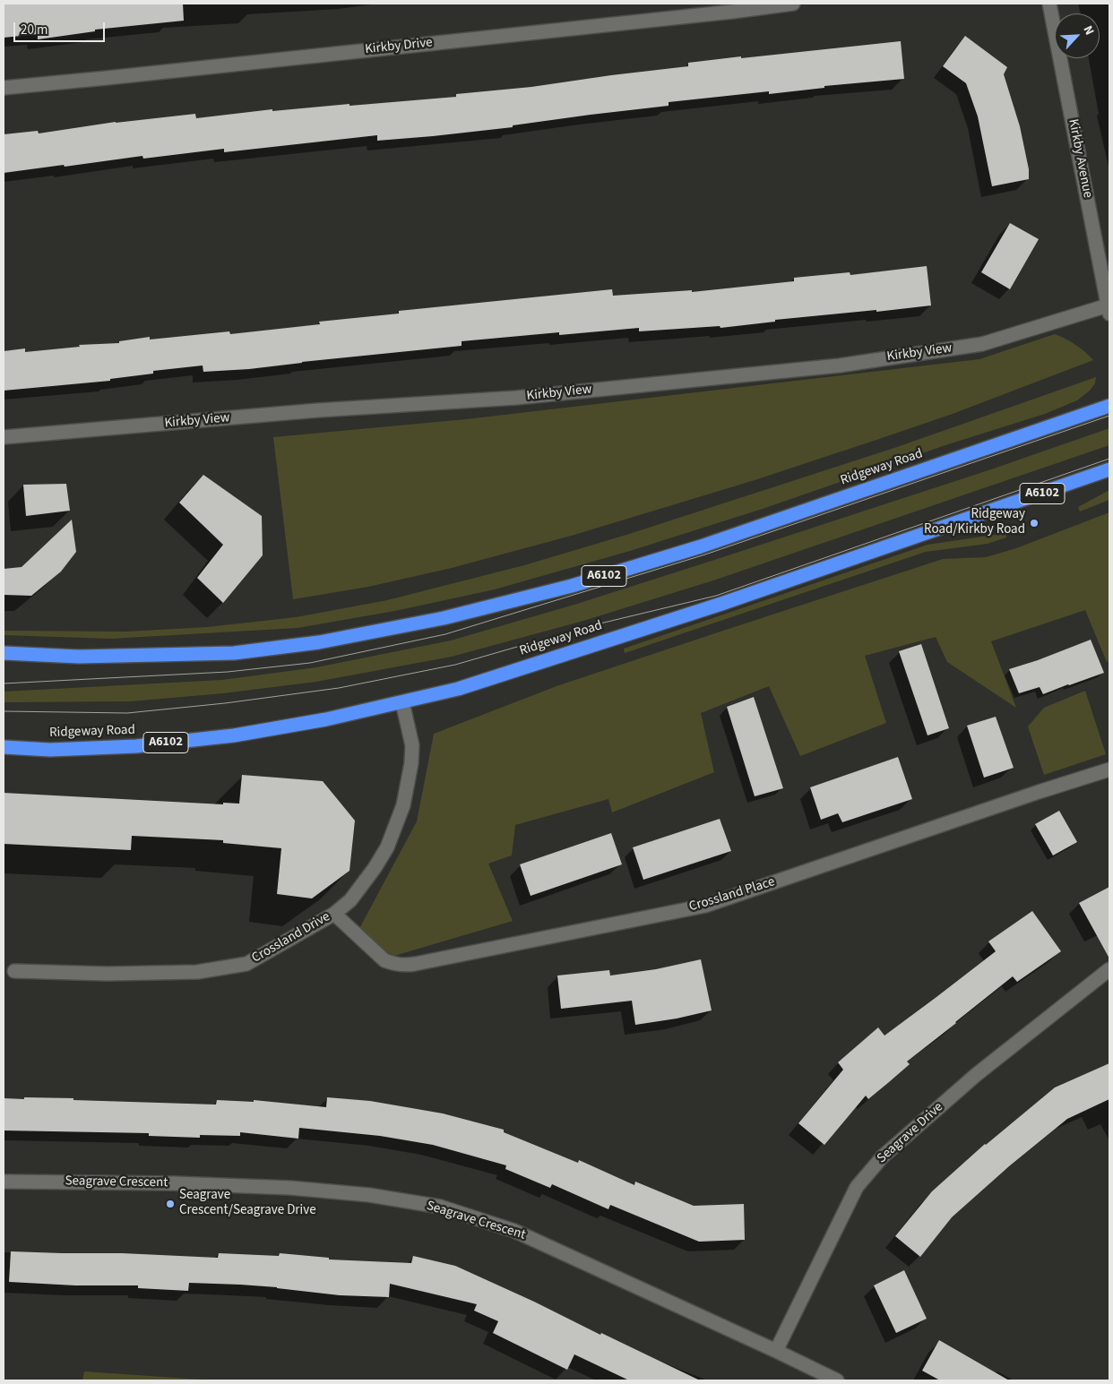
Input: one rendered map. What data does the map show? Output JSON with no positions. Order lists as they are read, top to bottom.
{
  "streets": {
    "highway": ["Ridgeway Road", "A6102"],
    "street": [
      "Kirkby Drive",
      "Kirkby Avenue",
      "Kirkby View",
      "Crossland Place",
      "Crossland Drive",
      "Seagrave Drive",
      "Seagrave Crescent"
    ]
  },
  "crossings": [
    ["Kirkby Avenue", "Kirkby View"],
    ["Ridgeway Road", "Crossland Drive"],
    ["Crossland Place", "Crossland Drive"],
    ["Seagrave Drive", "Seagrave Crescent"]
  ],
  "places": ["Ridgeway Road/Kirkby Road", "Seagrave Crescent/Seagrave Drive"],
  "scale_bar": "20 m",
  "north": "top right"
}
